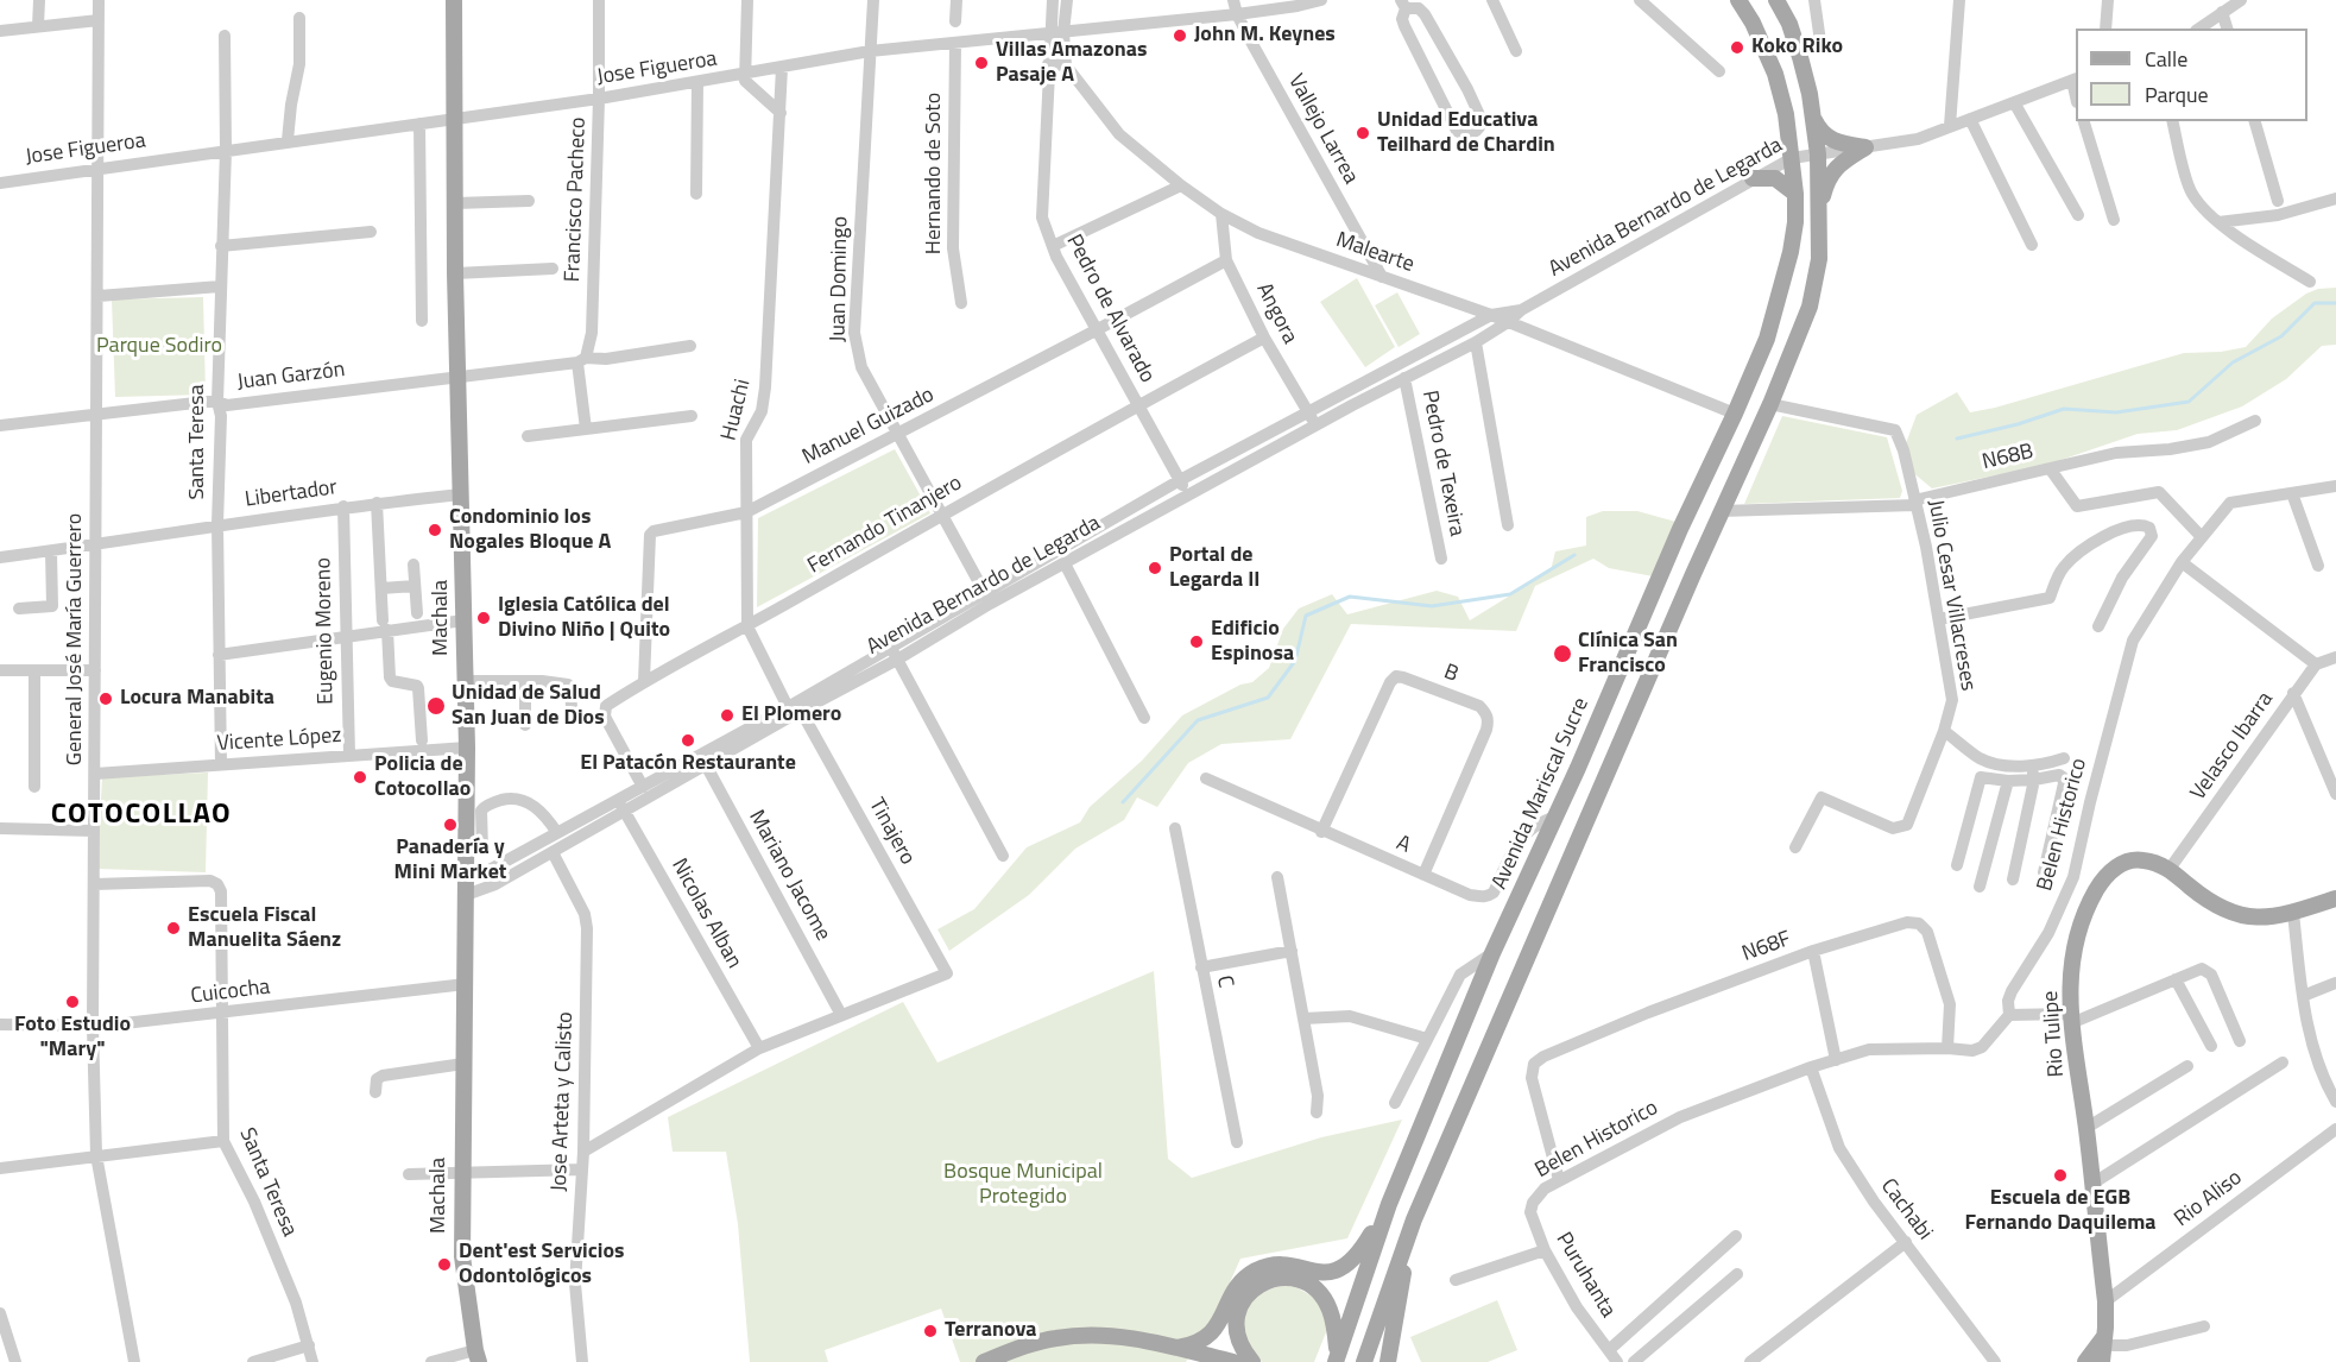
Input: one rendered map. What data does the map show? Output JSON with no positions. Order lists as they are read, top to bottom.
{
  "streets": {
    "main road": ["Machala", "Avenida Mariscal Sucre", "Rio Tulipe"],
    "street": [
      "Jose Figueroa",
      "Vallejo Larrea",
      "Hernando de Soto",
      "Francisco Pacheco",
      "Avenida Bernardo de Legarda",
      "Malearte",
      "Juan Domingo",
      "Pedro de Alvarado",
      "Angora",
      "Juan Garzón",
      "Huachi",
      "Manuel Guizado",
      "Santa Teresa",
      "N68B",
      "Pedro de Texeira",
      "Libertador",
      "Fernando Tinanjero",
      "Julio Cesar Villacreses",
      "Eugenio Moreno",
      "General José María Guerrero",
      "B",
      "Vicente López",
      "Velasco Ibarra",
      "Belen Historico",
      "Tinajero",
      "A",
      "Mariano Jacome",
      "Nicolas Alban",
      "N68F",
      "C",
      "Cuicocha",
      "Jose Arteta y Calisto",
      "Rio Aliso",
      "Cachabi",
      "Puruhanta"
    ]
  },
  "crossings": [
    ["Jose Figueroa", "Vallejo Larrea"],
    ["Jose Figueroa", "Hernando de Soto"],
    ["Jose Figueroa", "Francisco Pacheco"],
    ["Jose Figueroa", "Juan Domingo"],
    ["Jose Figueroa", "Pedro de Alvarado"],
    ["Jose Figueroa", "Huachi"],
    ["Jose Figueroa", "Santa Teresa"],
    ["Jose Figueroa", "Machala"],
    ["Jose Figueroa", "General José María Guerrero"],
    ["Vallejo Larrea", "Malearte"],
    ["Francisco Pacheco", "Juan Garzón"],
    ["Avenida Bernardo de Legarda", "Malearte"],
    ["Avenida Bernardo de Legarda", "Juan Domingo"],
    ["Avenida Bernardo de Legarda", "Pedro de Alvarado"],
    ["Avenida Bernardo de Legarda", "Angora"],
    ["Avenida Bernardo de Legarda", "Huachi"],
    ["Avenida Bernardo de Legarda", "Pedro de Texeira"],
    ["Avenida Bernardo de Legarda", "Fernando Tinanjero"],
    ["Avenida Bernardo de Legarda", "Machala"],
    ["Avenida Bernardo de Legarda", "Avenida Mariscal Sucre"],
    ["Avenida Bernardo de Legarda", "Tinajero"],
    ["Avenida Bernardo de Legarda", "Mariano Jacome"],
    ["Avenida Bernardo de Legarda", "Nicolas Alban"],
    ["Avenida Bernardo de Legarda", "Jose Arteta y Calisto"],
    ["Malearte", "Angora"],
    ["Malearte", "Avenida Mariscal Sucre"],
    ["Juan Domingo", "Manuel Guizado"],
    ["Juan Domingo", "Fernando Tinanjero"],
    ["Pedro de Alvarado", "Manuel Guizado"],
    ["Pedro de Alvarado", "Fernando Tinanjero"],
    ["Angora", "Manuel Guizado"],
    ["Angora", "Fernando Tinanjero"],
    ["Juan Garzón", "Santa Teresa"],
    ["Juan Garzón", "Machala"],
    ["Juan Garzón", "General José María Guerrero"],
    ["Huachi", "Manuel Guizado"],
    ["Huachi", "Fernando Tinanjero"],
    ["Huachi", "Tinajero"],
    ["Manuel Guizado", "Fernando Tinanjero"],
    ["Santa Teresa", "Libertador"],
    ["Santa Teresa", "General José María Guerrero"],
    ["Santa Teresa", "Vicente López"],
    ["Santa Teresa", "Cuicocha"],
    ["N68B", "Julio Cesar Villacreses"],
    ["N68B", "Belen Historico"],
    ["Libertador", "Machala"],
    ["Libertador", "Eugenio Moreno"],
    ["Libertador", "General José María Guerrero"],
    ["Machala", "Vicente López"],
    ["Machala", "Cuicocha"],
    ["Eugenio Moreno", "Vicente López"],
    ["General José María Guerrero", "Vicente López"],
    ["General José María Guerrero", "Cuicocha"],
    ["B", "A"],
    ["Velasco Ibarra", "Rio Tulipe"],
    ["Avenida Mariscal Sucre", "A"],
    ["Belen Historico", "N68F"],
    ["Belen Historico", "Cachabi"],
    ["Belen Historico", "Puruhanta"],
    ["Tinajero", "Mariano Jacome"],
    ["Rio Tulipe", "Rio Aliso"]
  ],
  "districts": ["COTOCOLLAO"],
  "parks": ["Parque Sodiro", "Bosque Municipal Protegido"],
  "places": [
    "John M. Keynes",
    "Koko Riko",
    "Villas Amazonas Pasaje A",
    "Unidad Educativa Teilhard de Chardin",
    "Condominio los Nogales Bloque A",
    "Portal de Legarda II",
    "Iglesia Católica del Divino Niño | Quito",
    "Edificio Espinosa",
    "Clínica San Francisco",
    "Locura Manabita",
    "Unidad de Salud San Juan de Dios",
    "El Plomero",
    "El Patacón Restaurante",
    "Policia de Cotocollao",
    "Panadería y Mini Market",
    "Escuela Fiscal Manuelita Sáenz",
    "Foto Estudio \"Mary\"",
    "Escuela de EGB Fernando Daquilema",
    "Dent'est Servicios Odontológicos",
    "Terranova"
  ],
  "legend": ["Calle", "Parque"]
}
